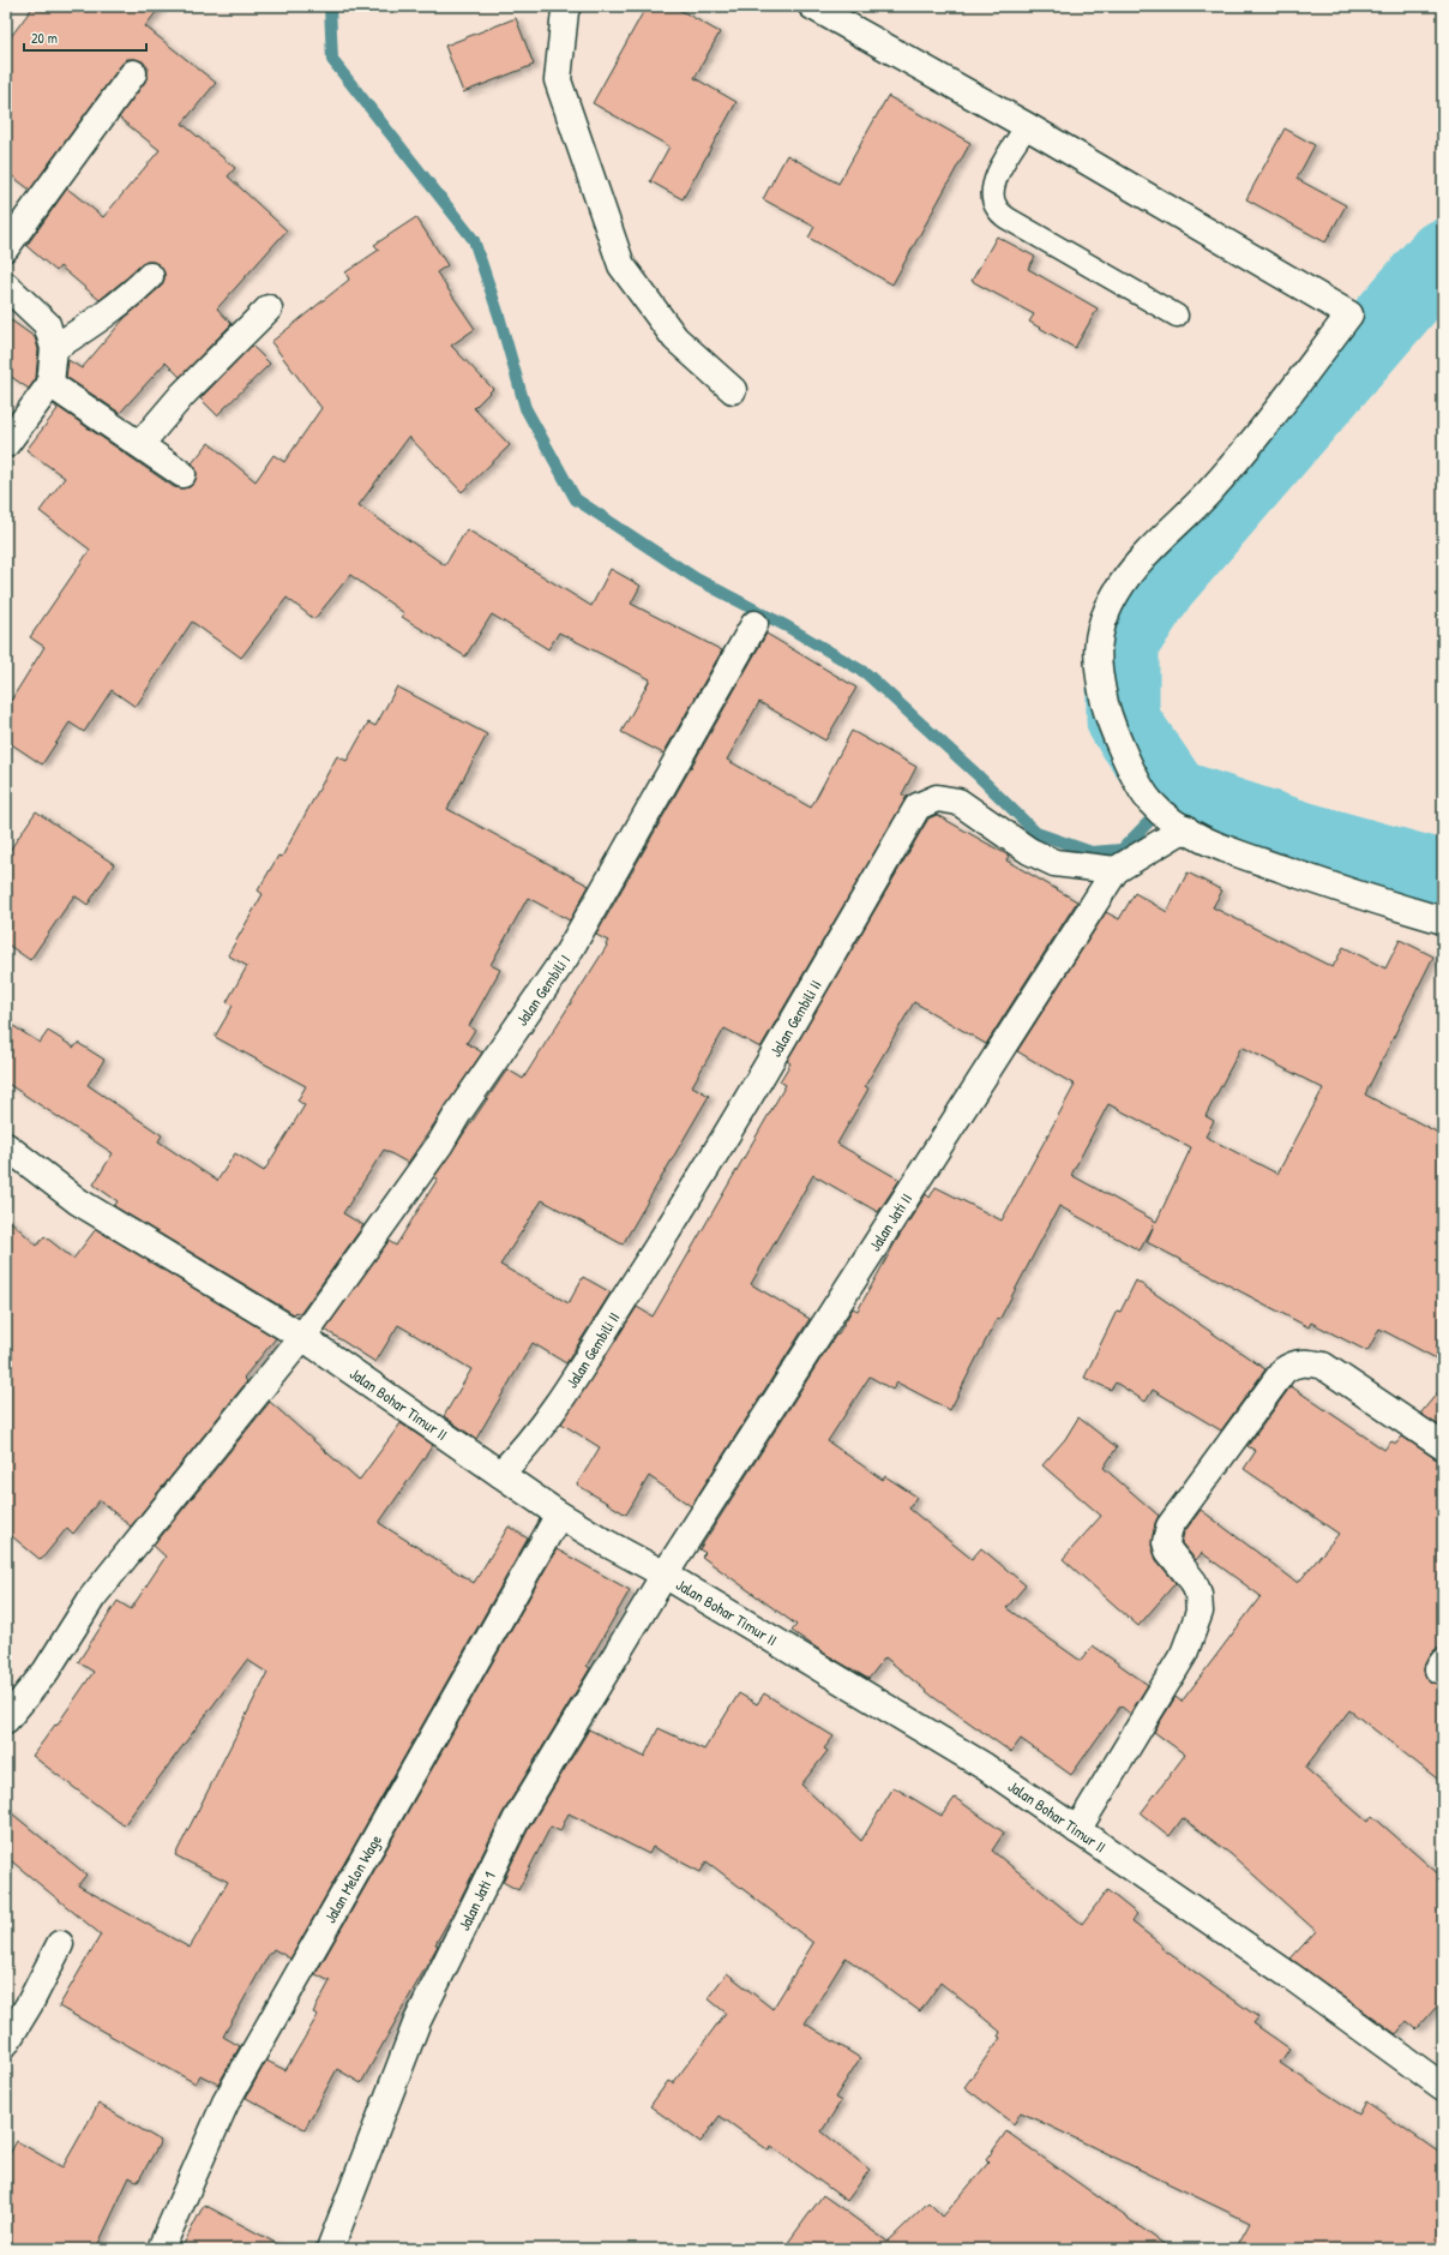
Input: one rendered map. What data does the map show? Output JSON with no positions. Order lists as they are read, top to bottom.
{
  "streets": {
    "street": [
      "Jalan Gembili I",
      "Jalan Gembili II",
      "Jalan Jati II",
      "Jalan Bohar Timur II",
      "Jalan Melon Wage",
      "Jalan Jati 1"
    ]
  },
  "crossings": [
    ["Jalan Gembili I", "Jalan Bohar Timur II"],
    ["Jalan Gembili II", "Jalan Jati II"],
    ["Jalan Gembili II", "Jalan Bohar Timur II"],
    ["Jalan Jati II", "Jalan Bohar Timur II"],
    ["Jalan Jati II", "Jalan Jati 1"],
    ["Jalan Bohar Timur II", "Jalan Melon Wage"],
    ["Jalan Bohar Timur II", "Jalan Jati 1"]
  ],
  "scale_bar": "20 m"
}
